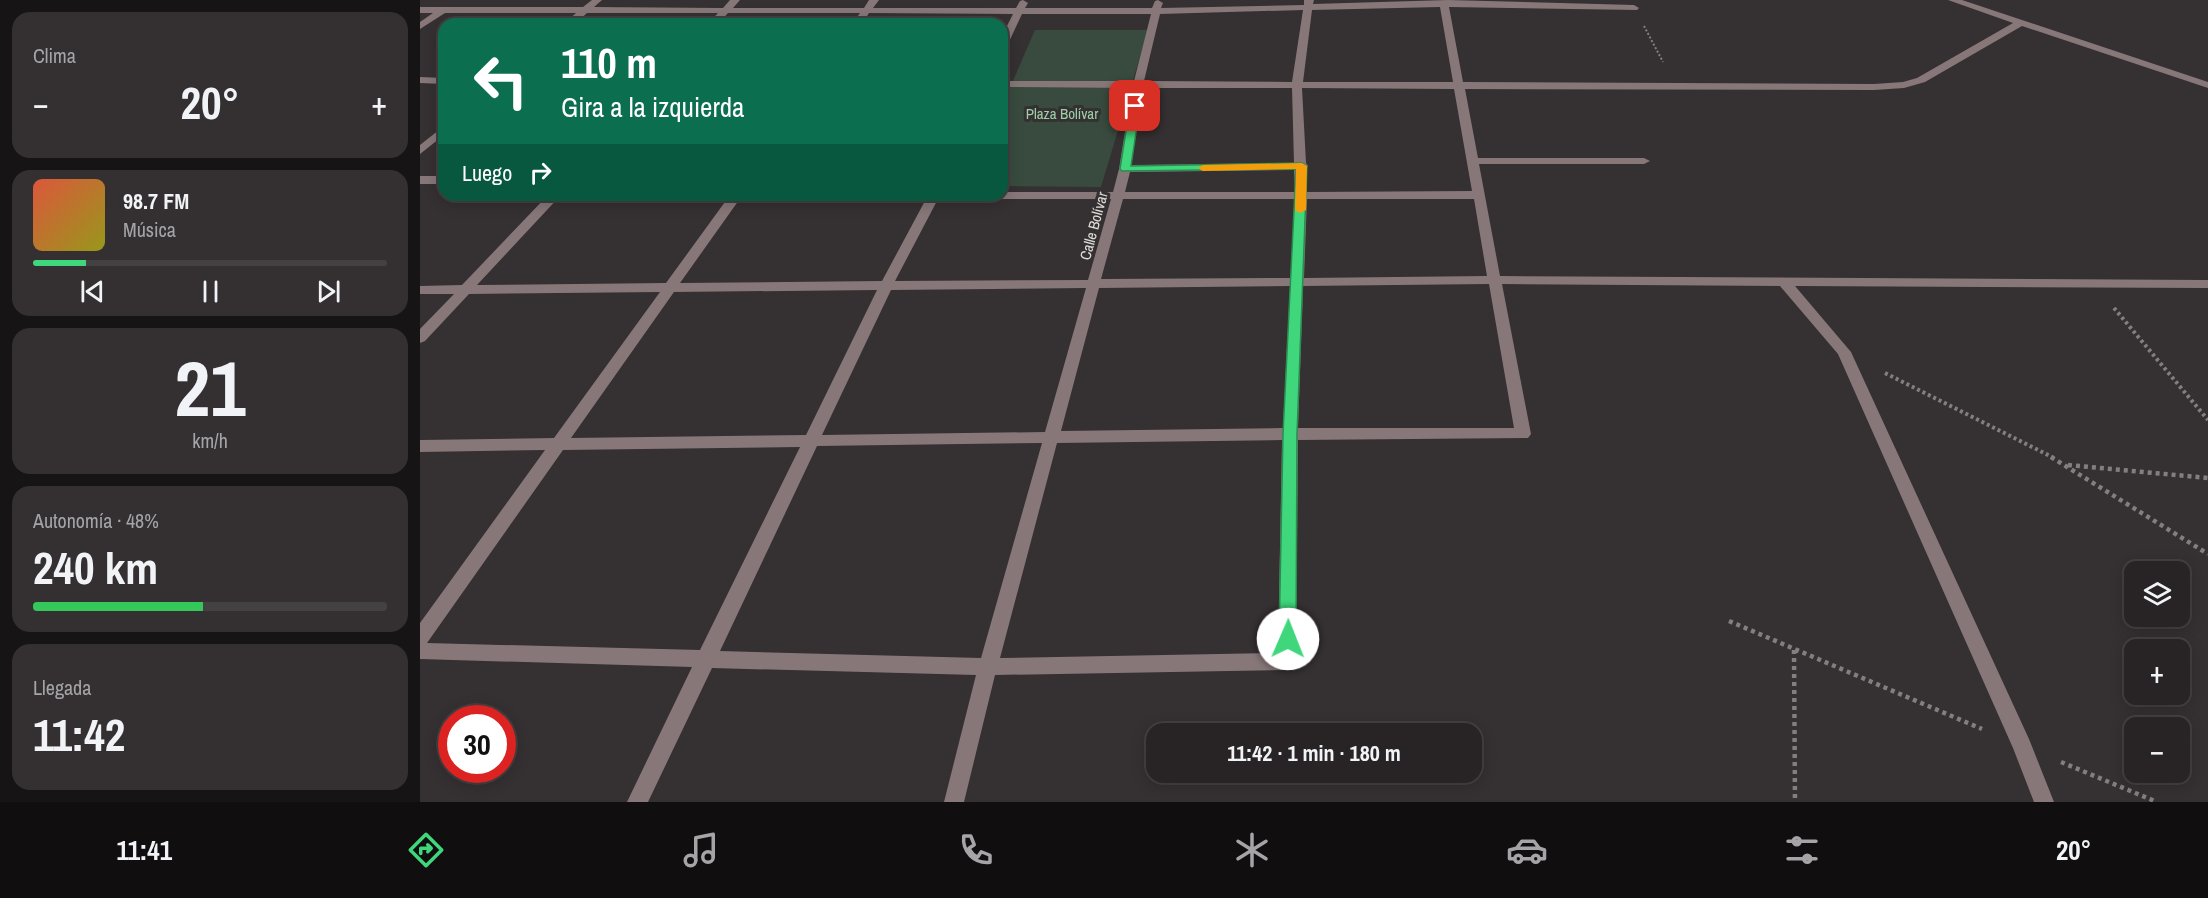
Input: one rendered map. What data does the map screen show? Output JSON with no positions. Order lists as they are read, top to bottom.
{
  "streets": {
    "street": ["Calle Bolívar"]
  },
  "parks": ["Plaza Bolívar"],
  "page": {
    "tile": [
      "Clima",
      ["21", "km/h"],
      ["Autonomía · 48%", "240 km"],
      ["Llegada", "11:42"]
    ],
    "turn": ["110 m", "Gira a la izquierda"],
    "heat": ["−", "20°", "+"],
    "then": "Luego",
    "song": ["98.7 FM", "Música"],
    "map_buttons": ["+", "−"],
    "limit": "30",
    "trip": "11:42 · 1 min · 180 m",
    "tabs": ["11:41", "20°"]
  }
}
